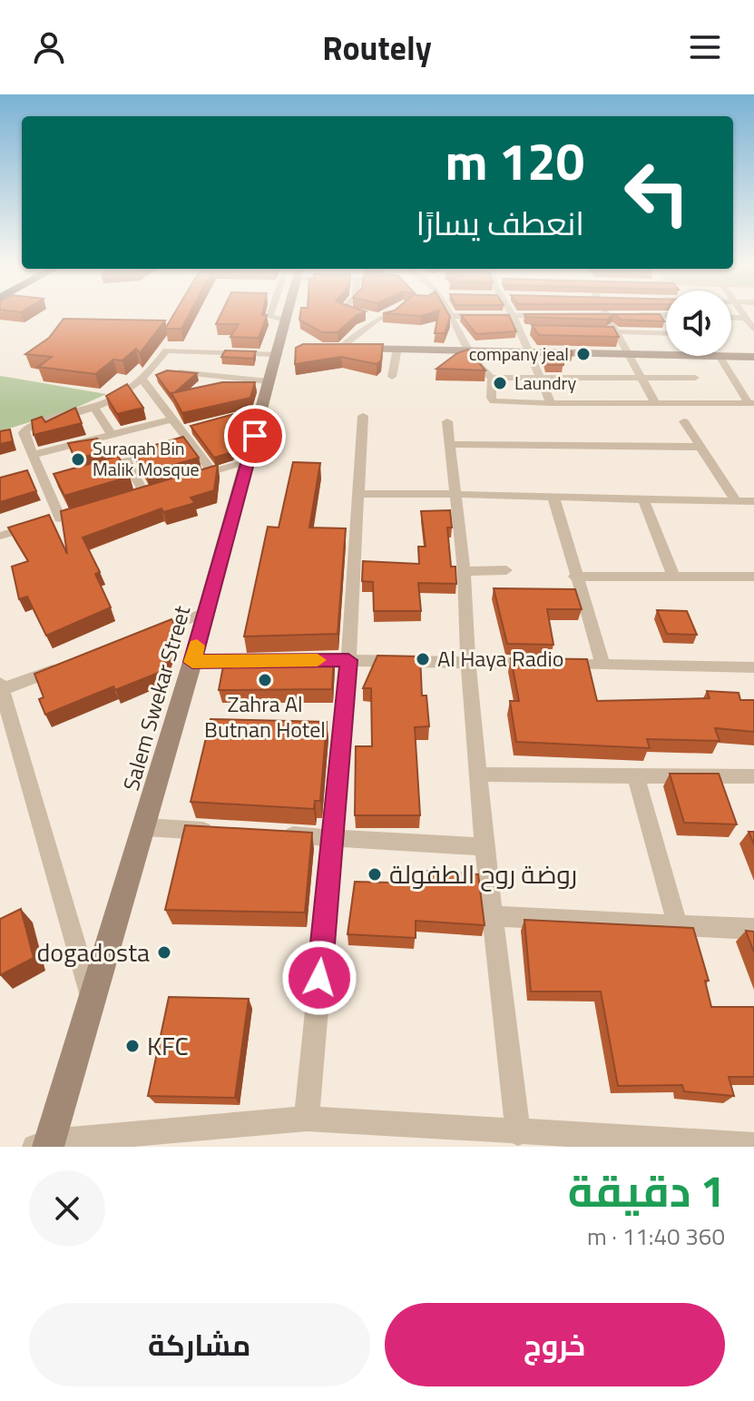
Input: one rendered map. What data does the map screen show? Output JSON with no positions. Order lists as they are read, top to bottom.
{
  "streets": {
    "street": ["Salem Swekar Street"]
  },
  "places": [
    "company jeal",
    "Laundry",
    "Suraqah Bin Malik Mosque",
    "Al Haya Radio",
    "Zahra Al Butnan Hotel",
    "روضة روح الطفولة",
    "dogadosta",
    "KFC"
  ],
  "page": {
    "header": "Routely",
    "turn": ["120 m", "انعطف يسارًا"],
    "heading": ["1 دقيقة", "360 m · 11:40"],
    "buttons": ["خروج", "مشاركة"]
  }
}
